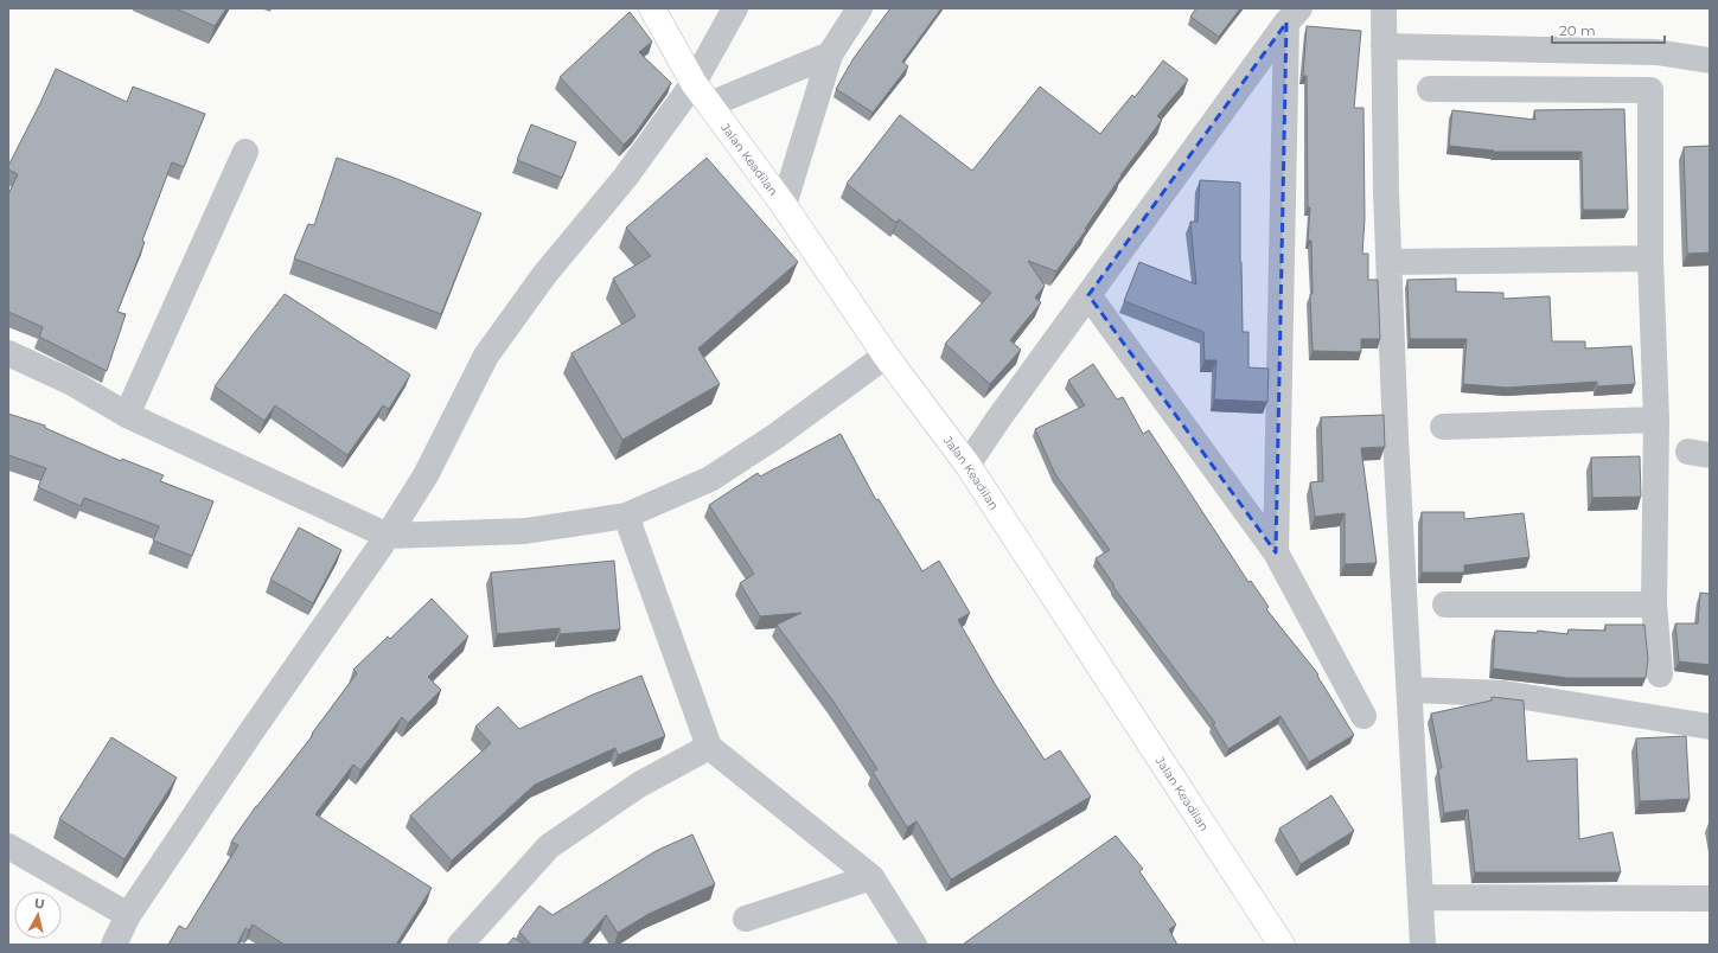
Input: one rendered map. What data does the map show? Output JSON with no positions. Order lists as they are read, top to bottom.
{
  "streets": {
    "main road": ["Jalan Keadilan"]
  },
  "scale_bar": "20 m",
  "north": "top"
}
